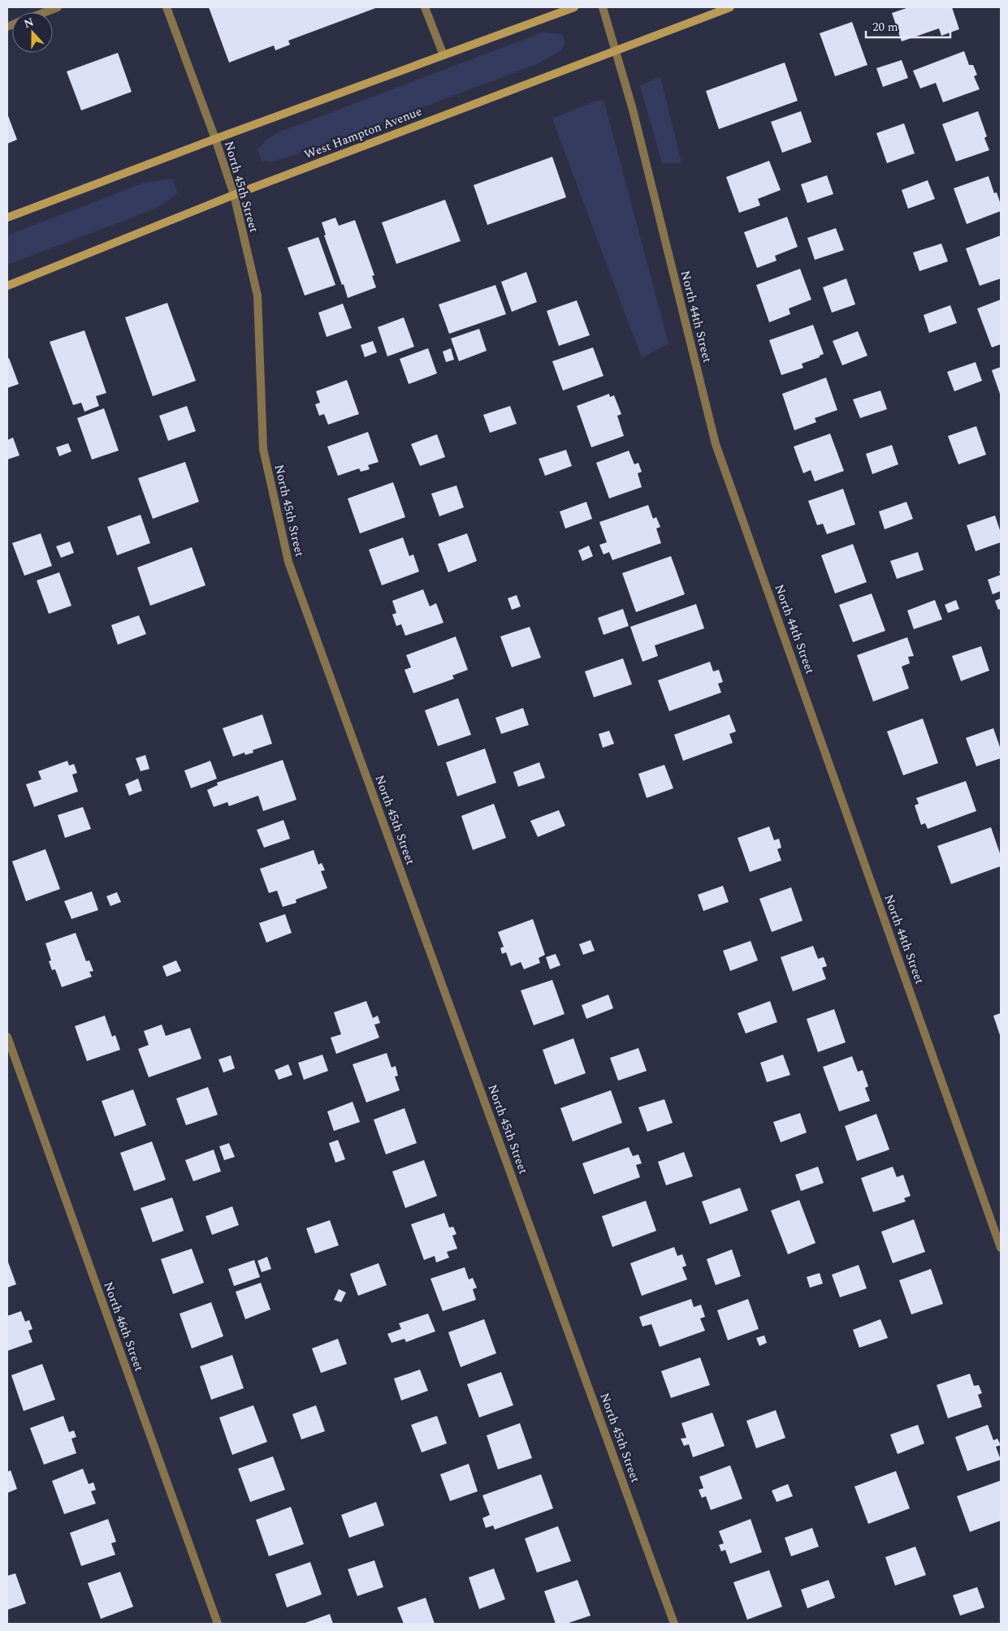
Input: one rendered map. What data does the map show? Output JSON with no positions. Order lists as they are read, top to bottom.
{
  "streets": {
    "main road": ["West Hampton Avenue"],
    "street": ["North 45th Street", "North 44th Street", "North 46th Street"]
  },
  "crossings": [
    ["West Hampton Avenue", "North 45th Street"],
    ["West Hampton Avenue", "North 44th Street"]
  ],
  "scale_bar": "20 m",
  "north": "top"
}
